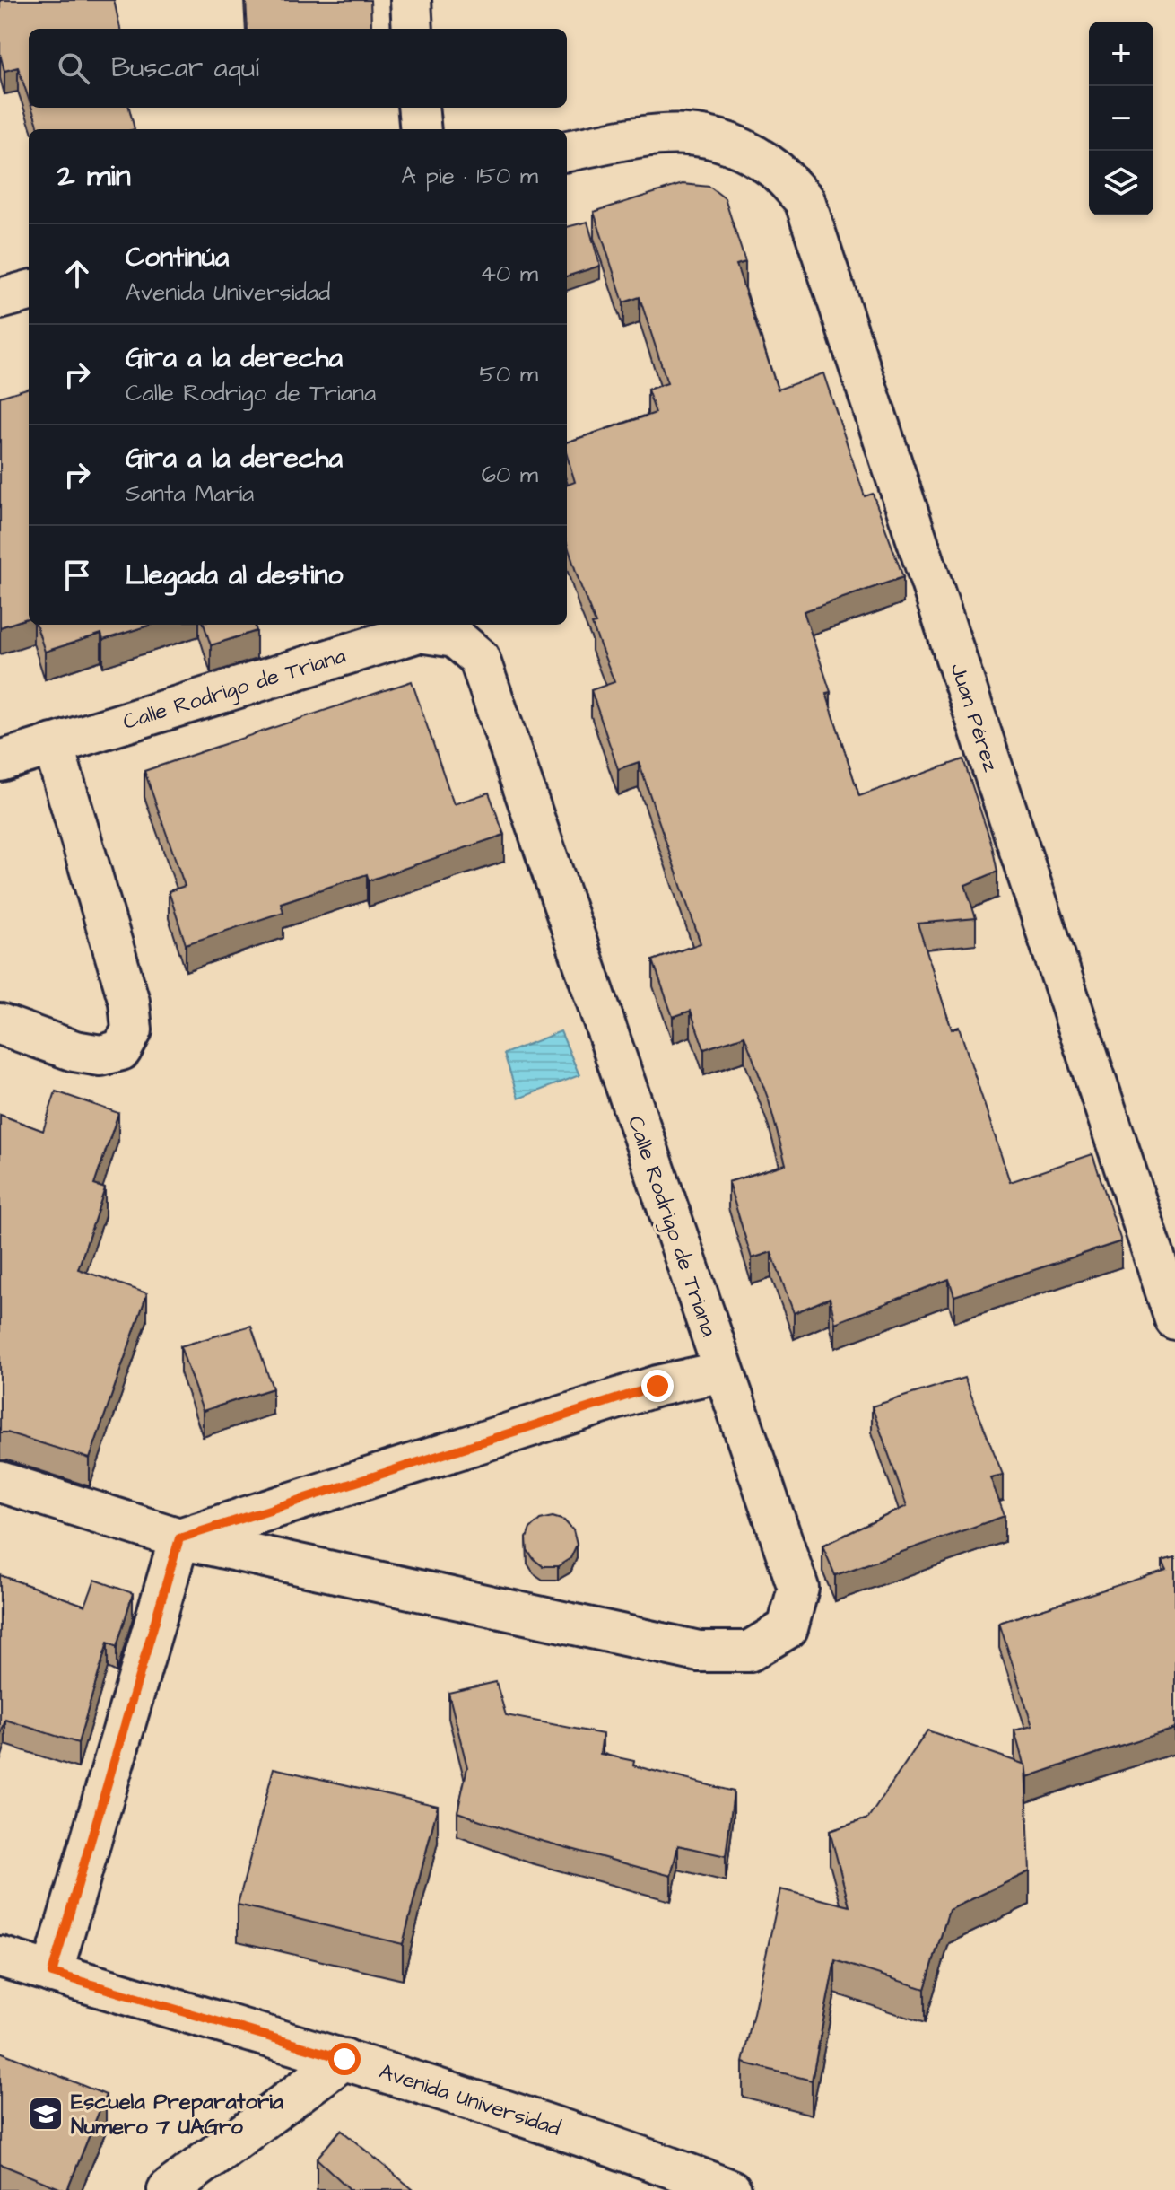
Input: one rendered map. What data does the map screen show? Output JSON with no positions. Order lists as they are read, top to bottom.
{
  "streets": {
    "street": ["Calle Rodrigo de Triana", "Juan Pérez", "Avenida Universidad"]
  },
  "places": {
    "school or university": ["Escuela Preparatoria Numero 7 UAGro"]
  },
  "page": {
    "map_buttons": ["+", "−"],
    "search": "Buscar aquí",
    "heading": ["2 min", "A pie · 150 m"],
    "list": [
      ["Continúa", "Avenida Universidad", "40 m"],
      ["Gira a la derecha", "Calle Rodrigo de Triana", "50 m"],
      ["Gira a la derecha", "Santa María", "60 m"],
      "Llegada al destino"
    ]
  }
}
